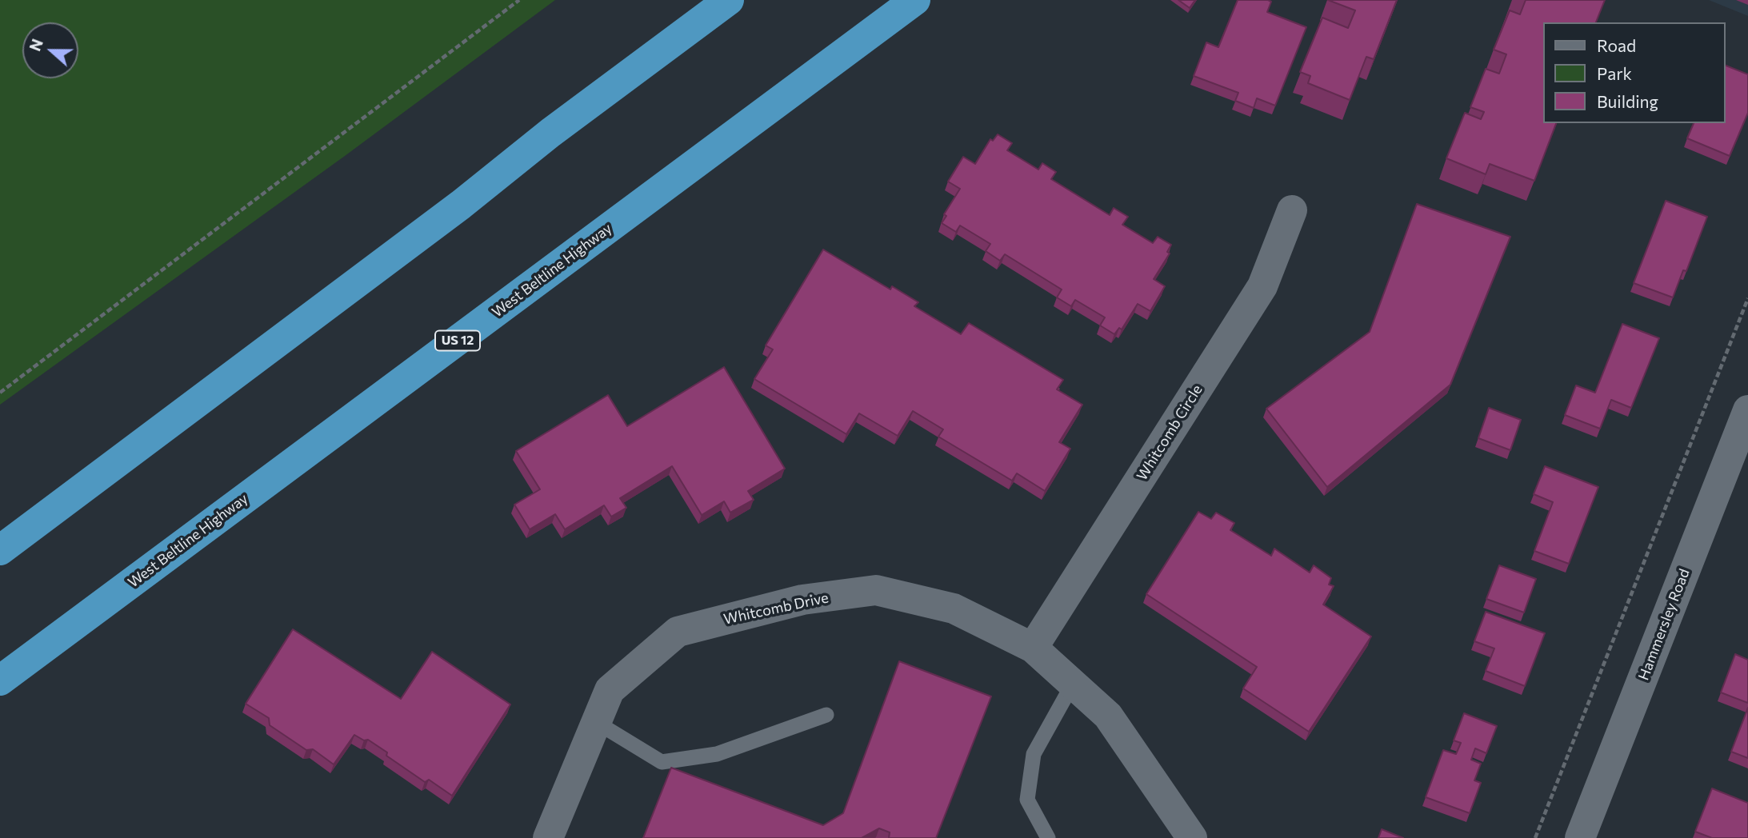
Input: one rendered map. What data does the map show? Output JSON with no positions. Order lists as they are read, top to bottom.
{
  "streets": {
    "highway": ["West Beltline Highway", "US 12"],
    "street": ["Whitcomb Circle", "Whitcomb Drive", "Hammersley Road"]
  },
  "crossings": [
    ["Whitcomb Circle", "Whitcomb Drive"]
  ],
  "legend": ["Road", "Park", "Building"],
  "north": "left"
}
